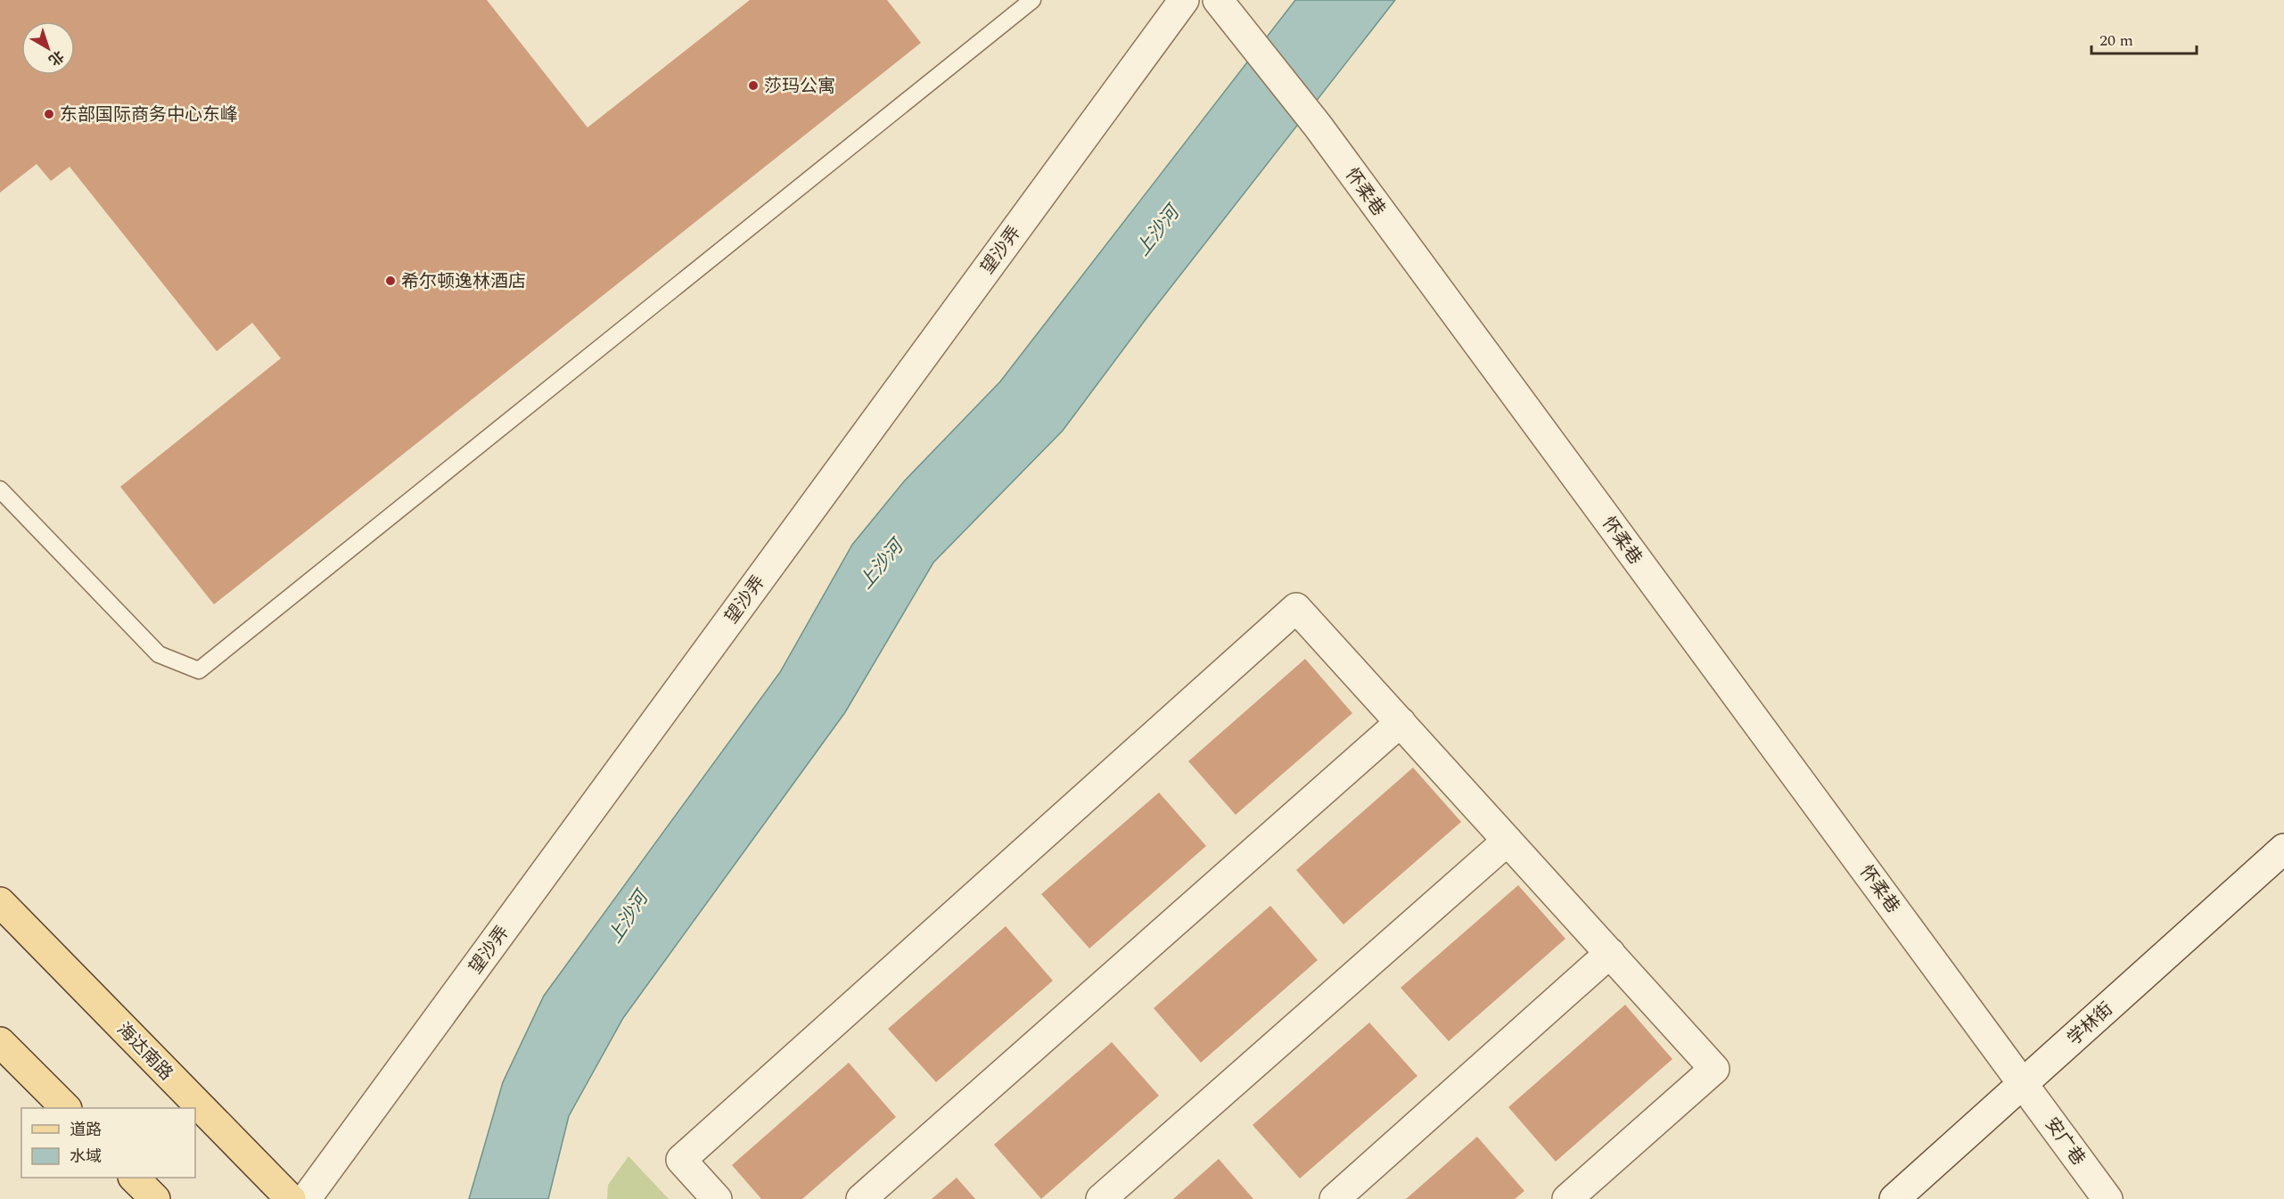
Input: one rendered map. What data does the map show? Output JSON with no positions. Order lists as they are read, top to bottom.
{
  "streets": {
    "main road": ["海达南路"],
    "street": [
      "怀柔巷",
      "望沙弄",
      "学林街",
      "安广巷"
    ]
  },
  "crossings": [
    ["怀柔巷", "学林街"],
    ["怀柔巷", "安广巷"],
    ["学林街", "安广巷"]
  ],
  "water": ["上沙河"],
  "places": ["莎玛公寓", "东部国际商务中心东峰", "希尔顿逸林酒店"],
  "legend": ["道路", "水域"],
  "scale_bar": "20 m",
  "north": "bottom right"
}
